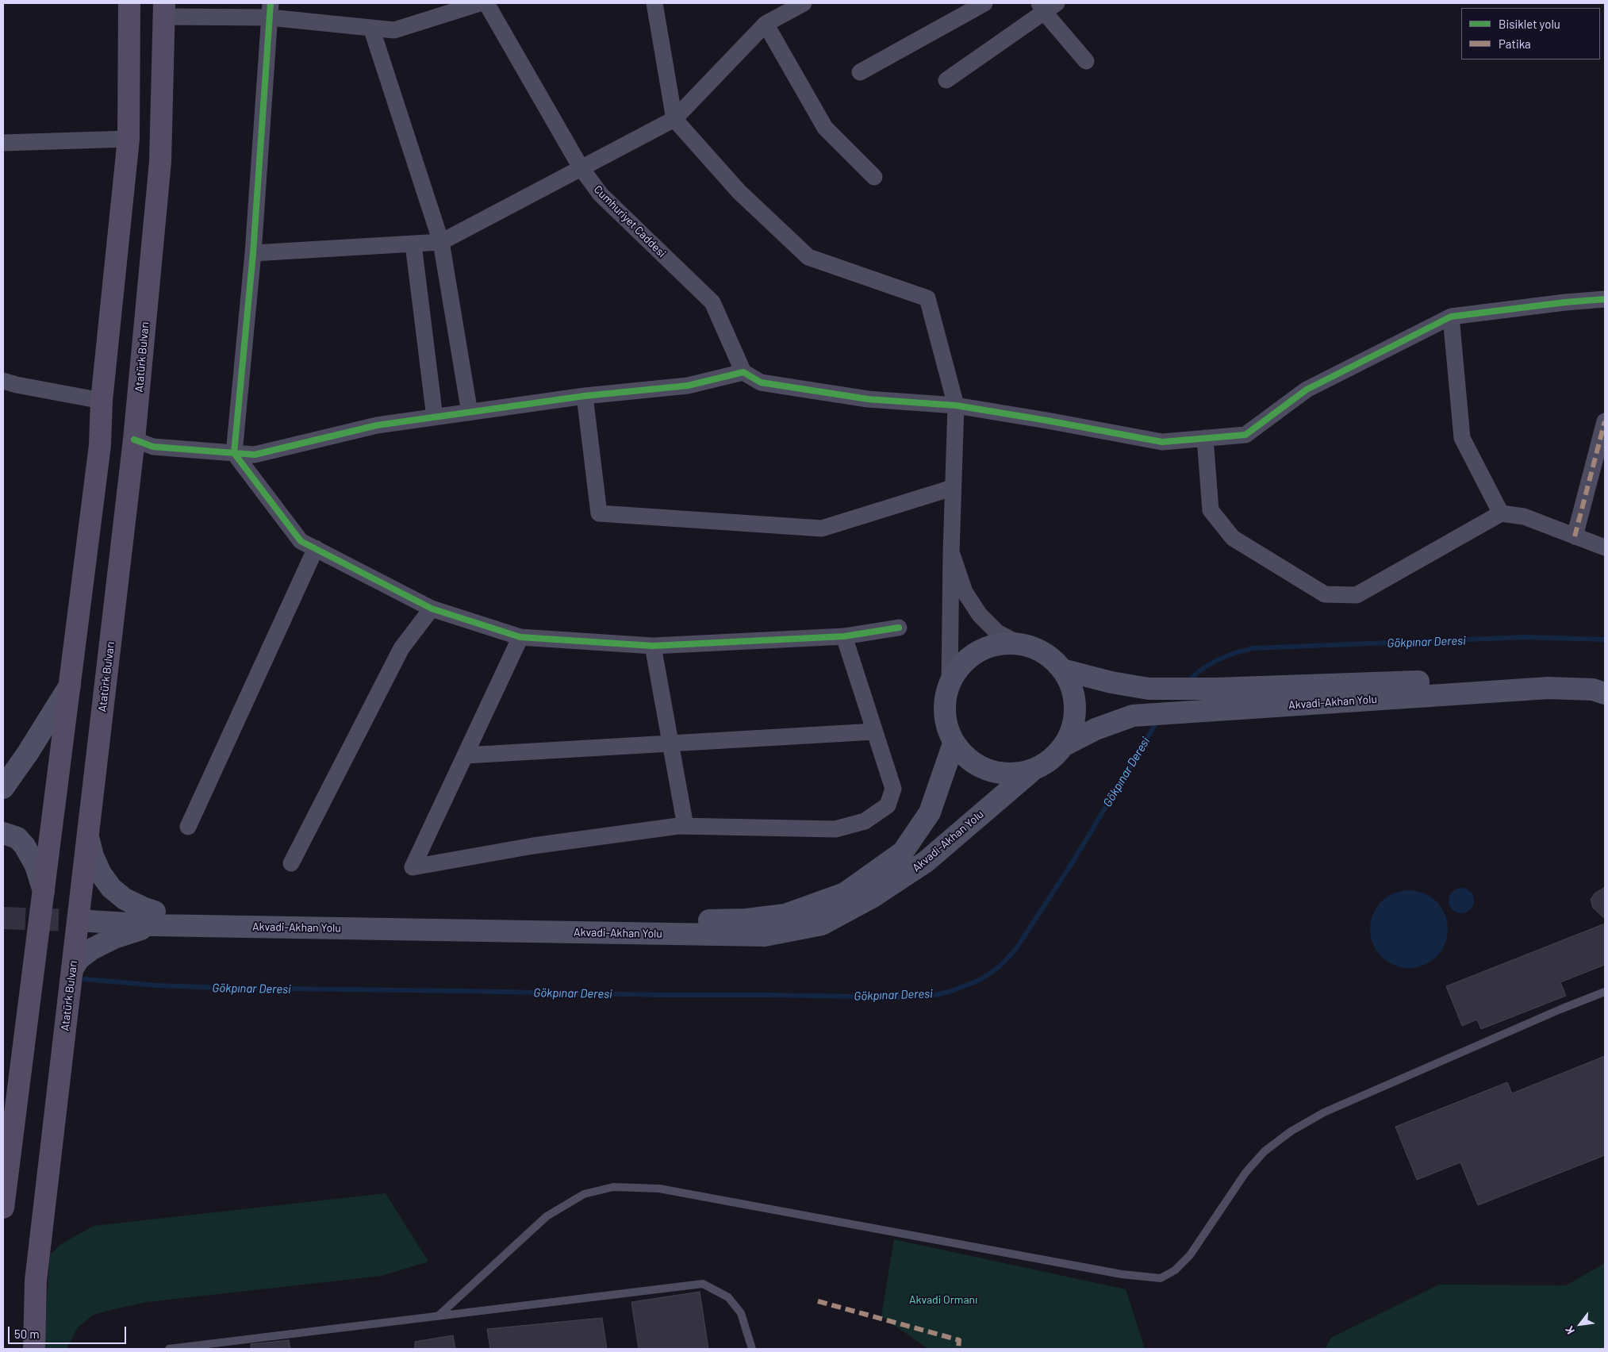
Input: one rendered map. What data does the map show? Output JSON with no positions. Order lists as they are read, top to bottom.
{
  "streets": {
    "main road": ["Atatürk Bulvarı", "Akvadi-Akhan Yolu"],
    "street": ["Cumhuriyet Caddesi"]
  },
  "water": ["Gökpınar Deresi"],
  "parks": ["Akvadi Ormanı"],
  "legend": ["Bisiklet yolu", "Patika"],
  "scale_bar": "50 m",
  "north": "bottom left"
}
